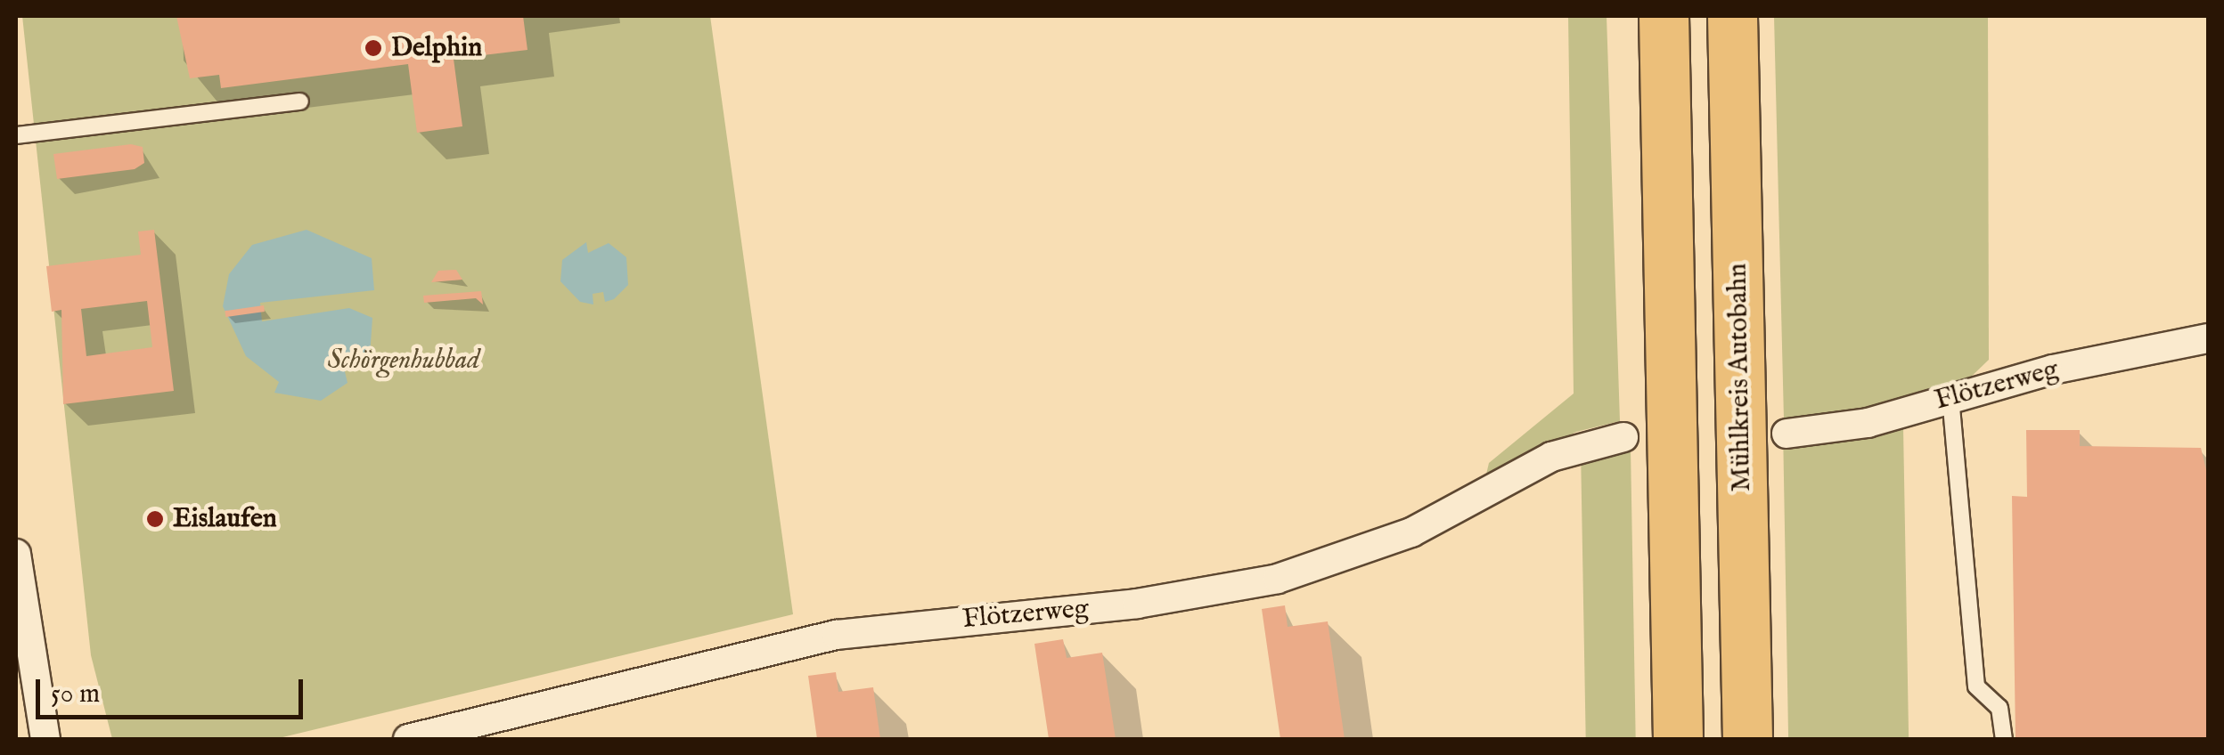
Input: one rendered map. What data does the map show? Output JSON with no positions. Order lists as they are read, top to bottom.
{
  "streets": {
    "highway": ["Mühlkreis Autobahn"],
    "street": ["Flötzerweg"]
  },
  "parks": ["Schörgenhubbad"],
  "places": ["Delphin", "Eislaufen"],
  "scale_bar": "50 m"
}
